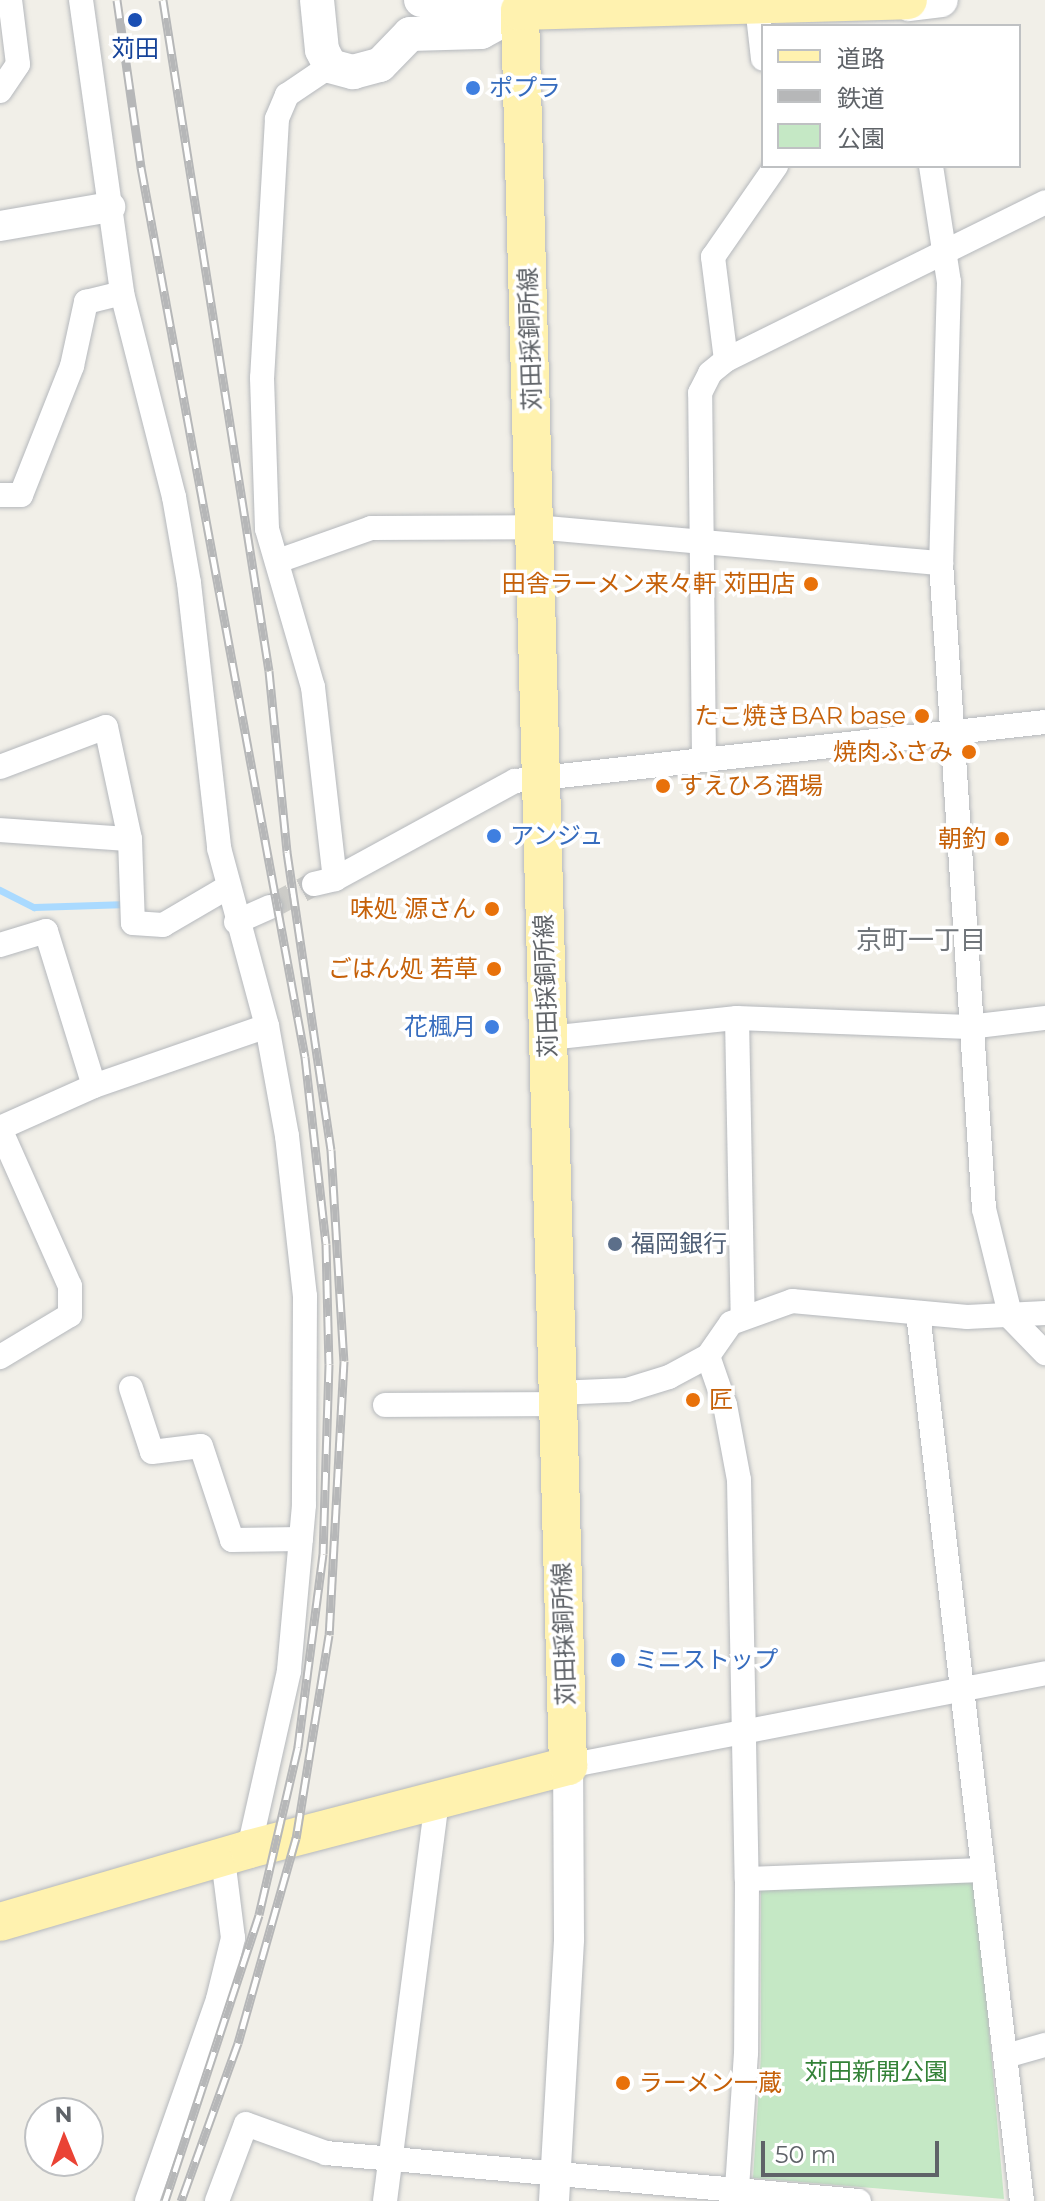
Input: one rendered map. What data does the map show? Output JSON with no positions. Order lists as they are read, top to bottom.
{
  "streets": {
    "main road": ["苅田採銅所線"]
  },
  "districts": ["京町一丁目"],
  "parks": ["苅田新開公園"],
  "places": [
    "苅田",
    "ポプラ",
    "田舎ラーメン来々軒 苅田店",
    "たこ焼きBAR base",
    "焼肉ふさみ",
    "すえひろ酒場",
    "アンジュ",
    "朝釣",
    "味処 源さん",
    "ごはん処 若草",
    "花楓月",
    "福岡銀行",
    "匠",
    "ミニストップ",
    "ラーメン一蔵"
  ],
  "legend": ["道路", "鉄道", "公園"],
  "scale_bar": "50 m",
  "north": "top"
}
